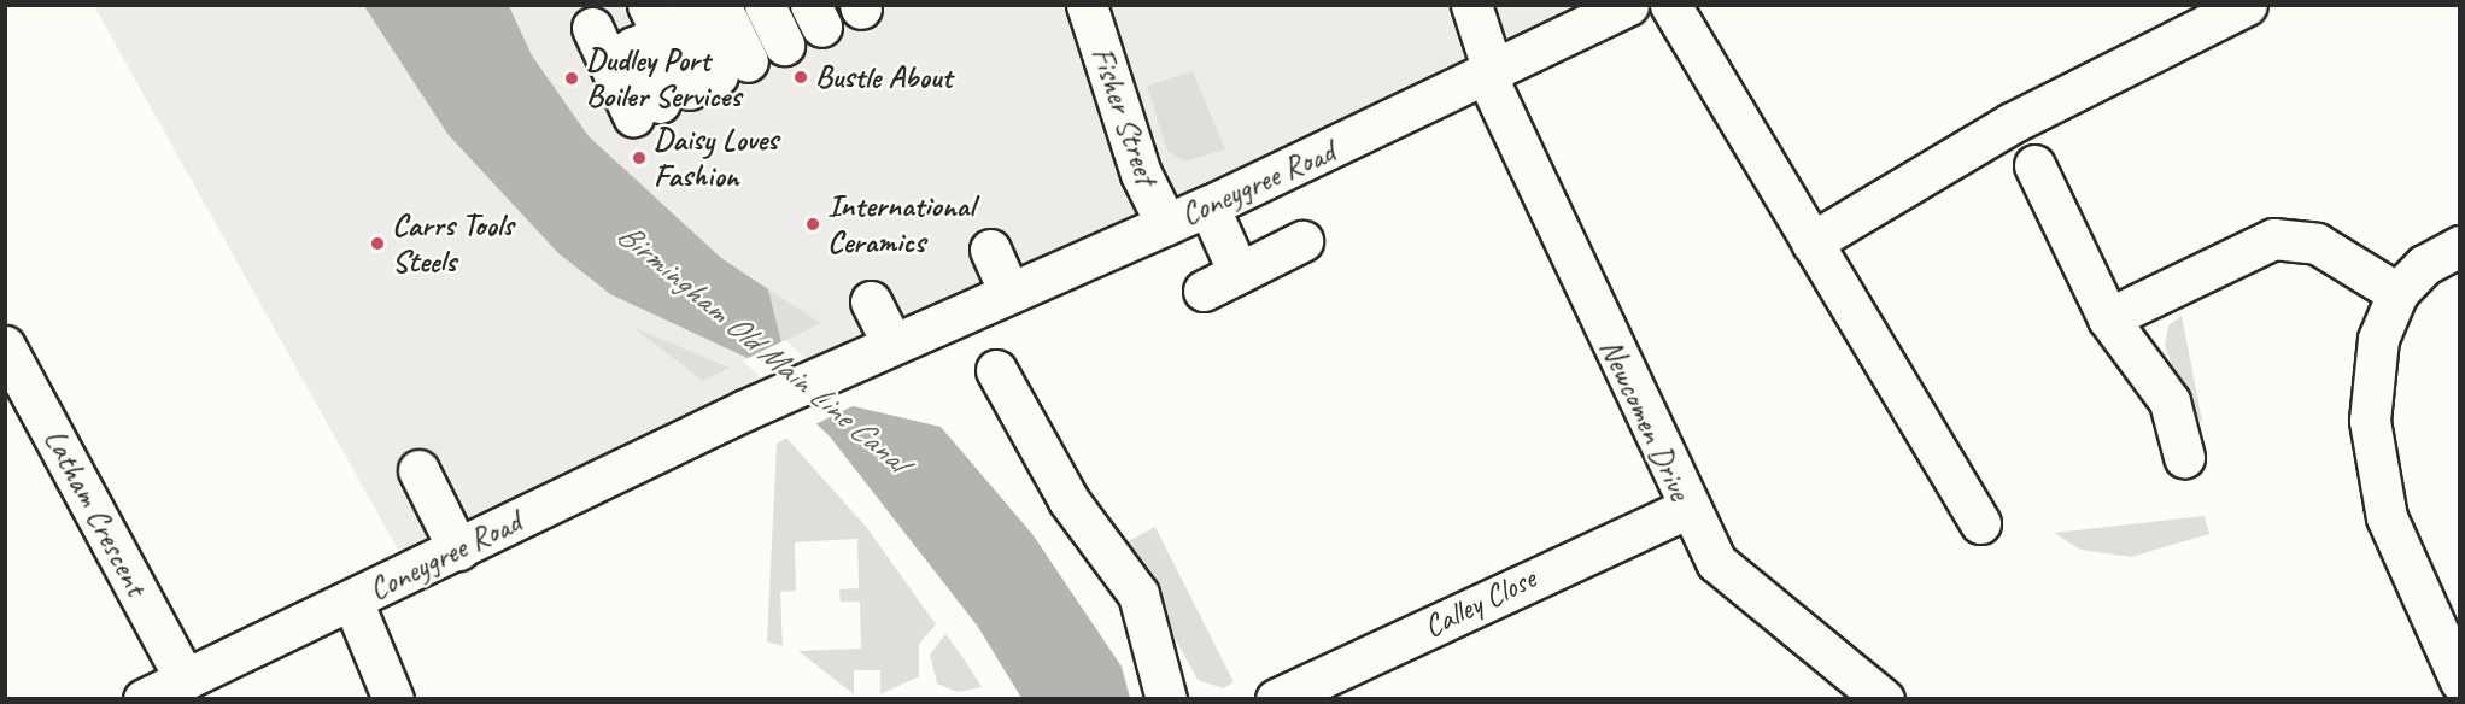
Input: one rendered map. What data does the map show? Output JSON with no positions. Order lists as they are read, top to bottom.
{
  "streets": {
    "street": [
      "Fisher Street",
      "Coneygree Road",
      "Newcomen Drive",
      "Latham Crescent",
      "Calley Close"
    ]
  },
  "crossings": [
    ["Fisher Street", "Coneygree Road"],
    ["Coneygree Road", "Newcomen Drive"],
    ["Coneygree Road", "Latham Crescent"],
    ["Newcomen Drive", "Calley Close"]
  ],
  "water": ["Birmingham Old Main Line Canal"],
  "places": [
    "Bustle About",
    "Dudley Port Boiler Services",
    "Daisy Loves Fashion",
    "International Ceramics",
    "Carrs Tools Steels"
  ]
}
